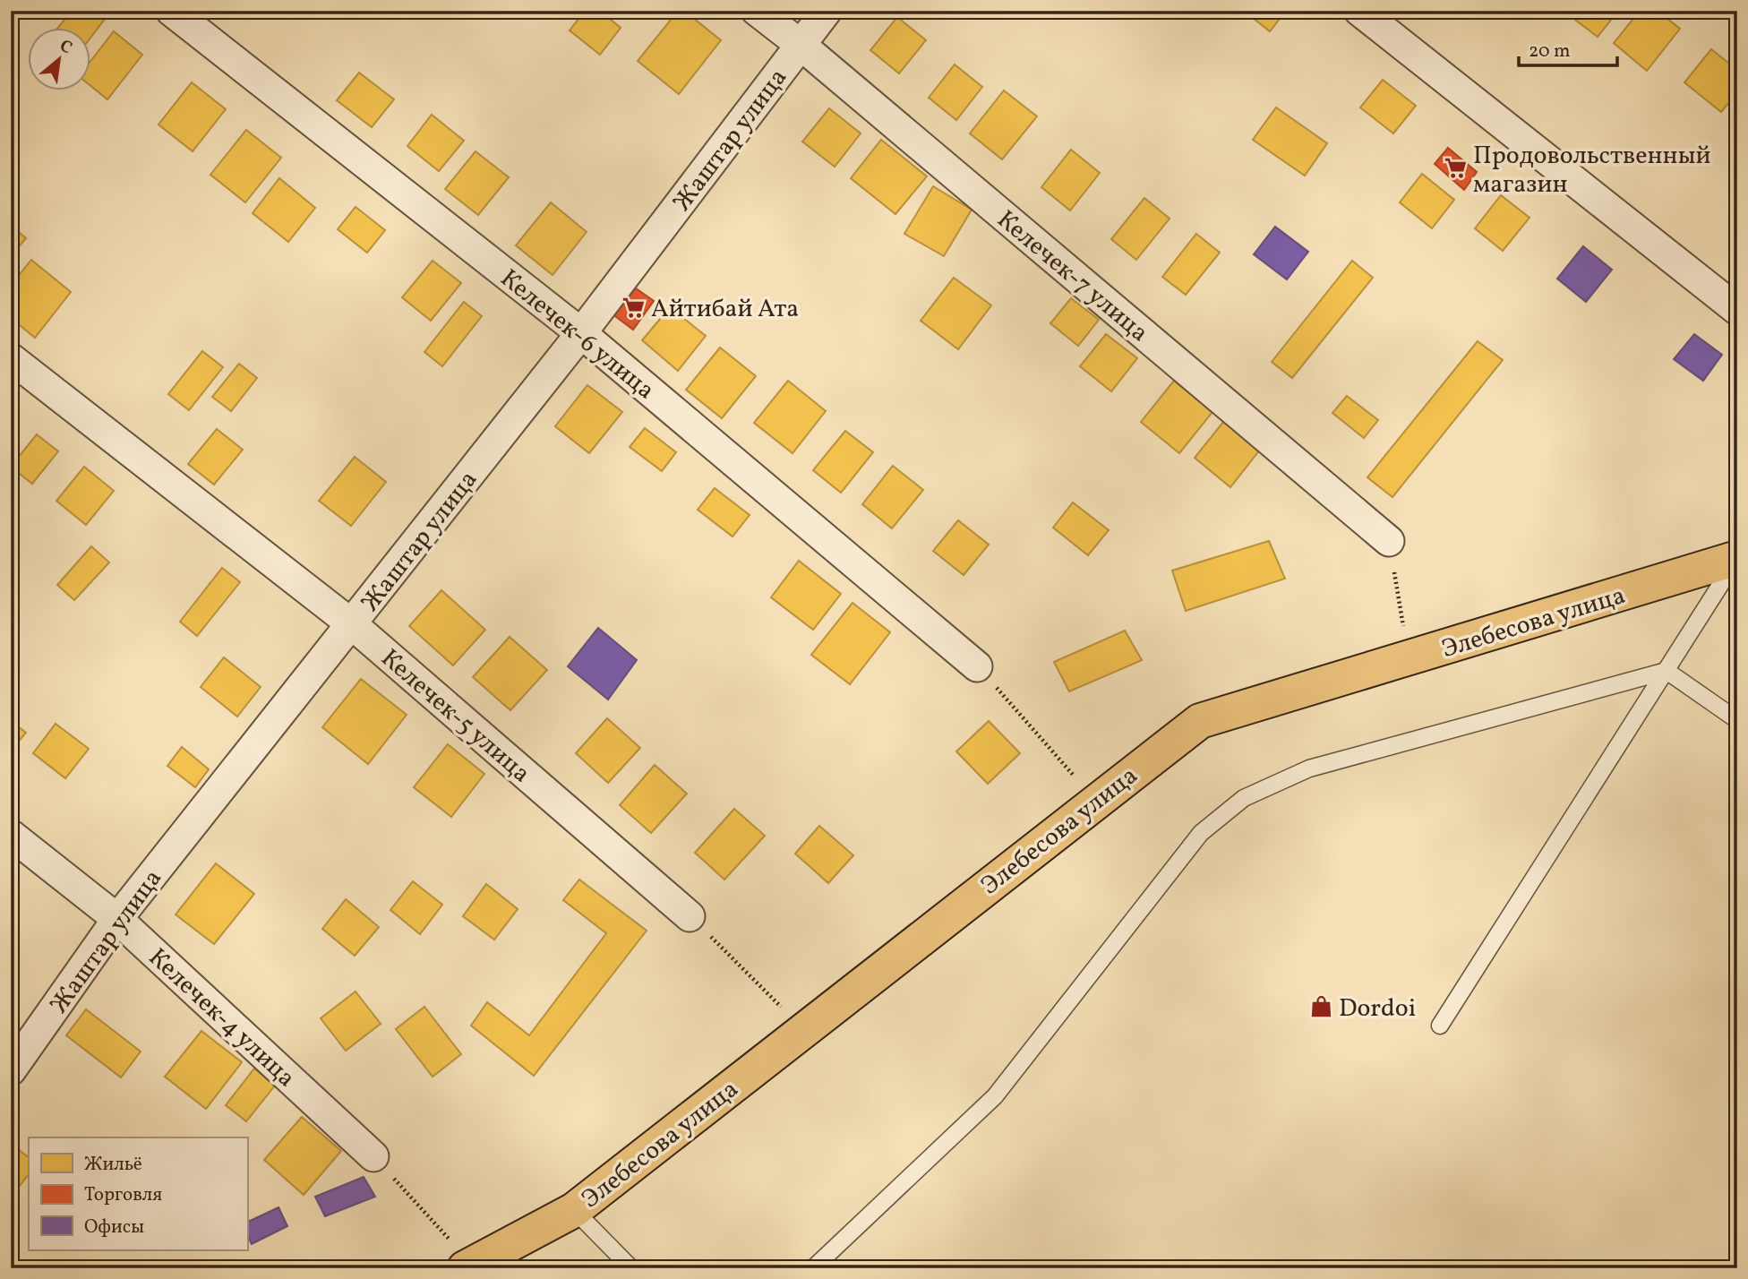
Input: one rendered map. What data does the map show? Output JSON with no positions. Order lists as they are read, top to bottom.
{
  "streets": {
    "main road": ["Элебесова улица"],
    "street": [
      "Жаштар улица",
      "Келечек-7 улица",
      "Келечек-6 улица",
      "Келечек-5 улица",
      "Келечек-4 улица"
    ]
  },
  "crossings": [
    ["Жаштар улица", "Келечек-7 улица"],
    ["Жаштар улица", "Келечек-6 улица"],
    ["Жаштар улица", "Келечек-5 улица"],
    ["Жаштар улица", "Келечек-4 улица"]
  ],
  "places": {
    "supermarket": ["Продовольственный магазин", "Айтибай Ата"],
    "shop": ["Dordoi"]
  },
  "legend": ["Жильё", "Торговля", "Офисы"],
  "scale_bar": "20 m",
  "north": "top right"
}
